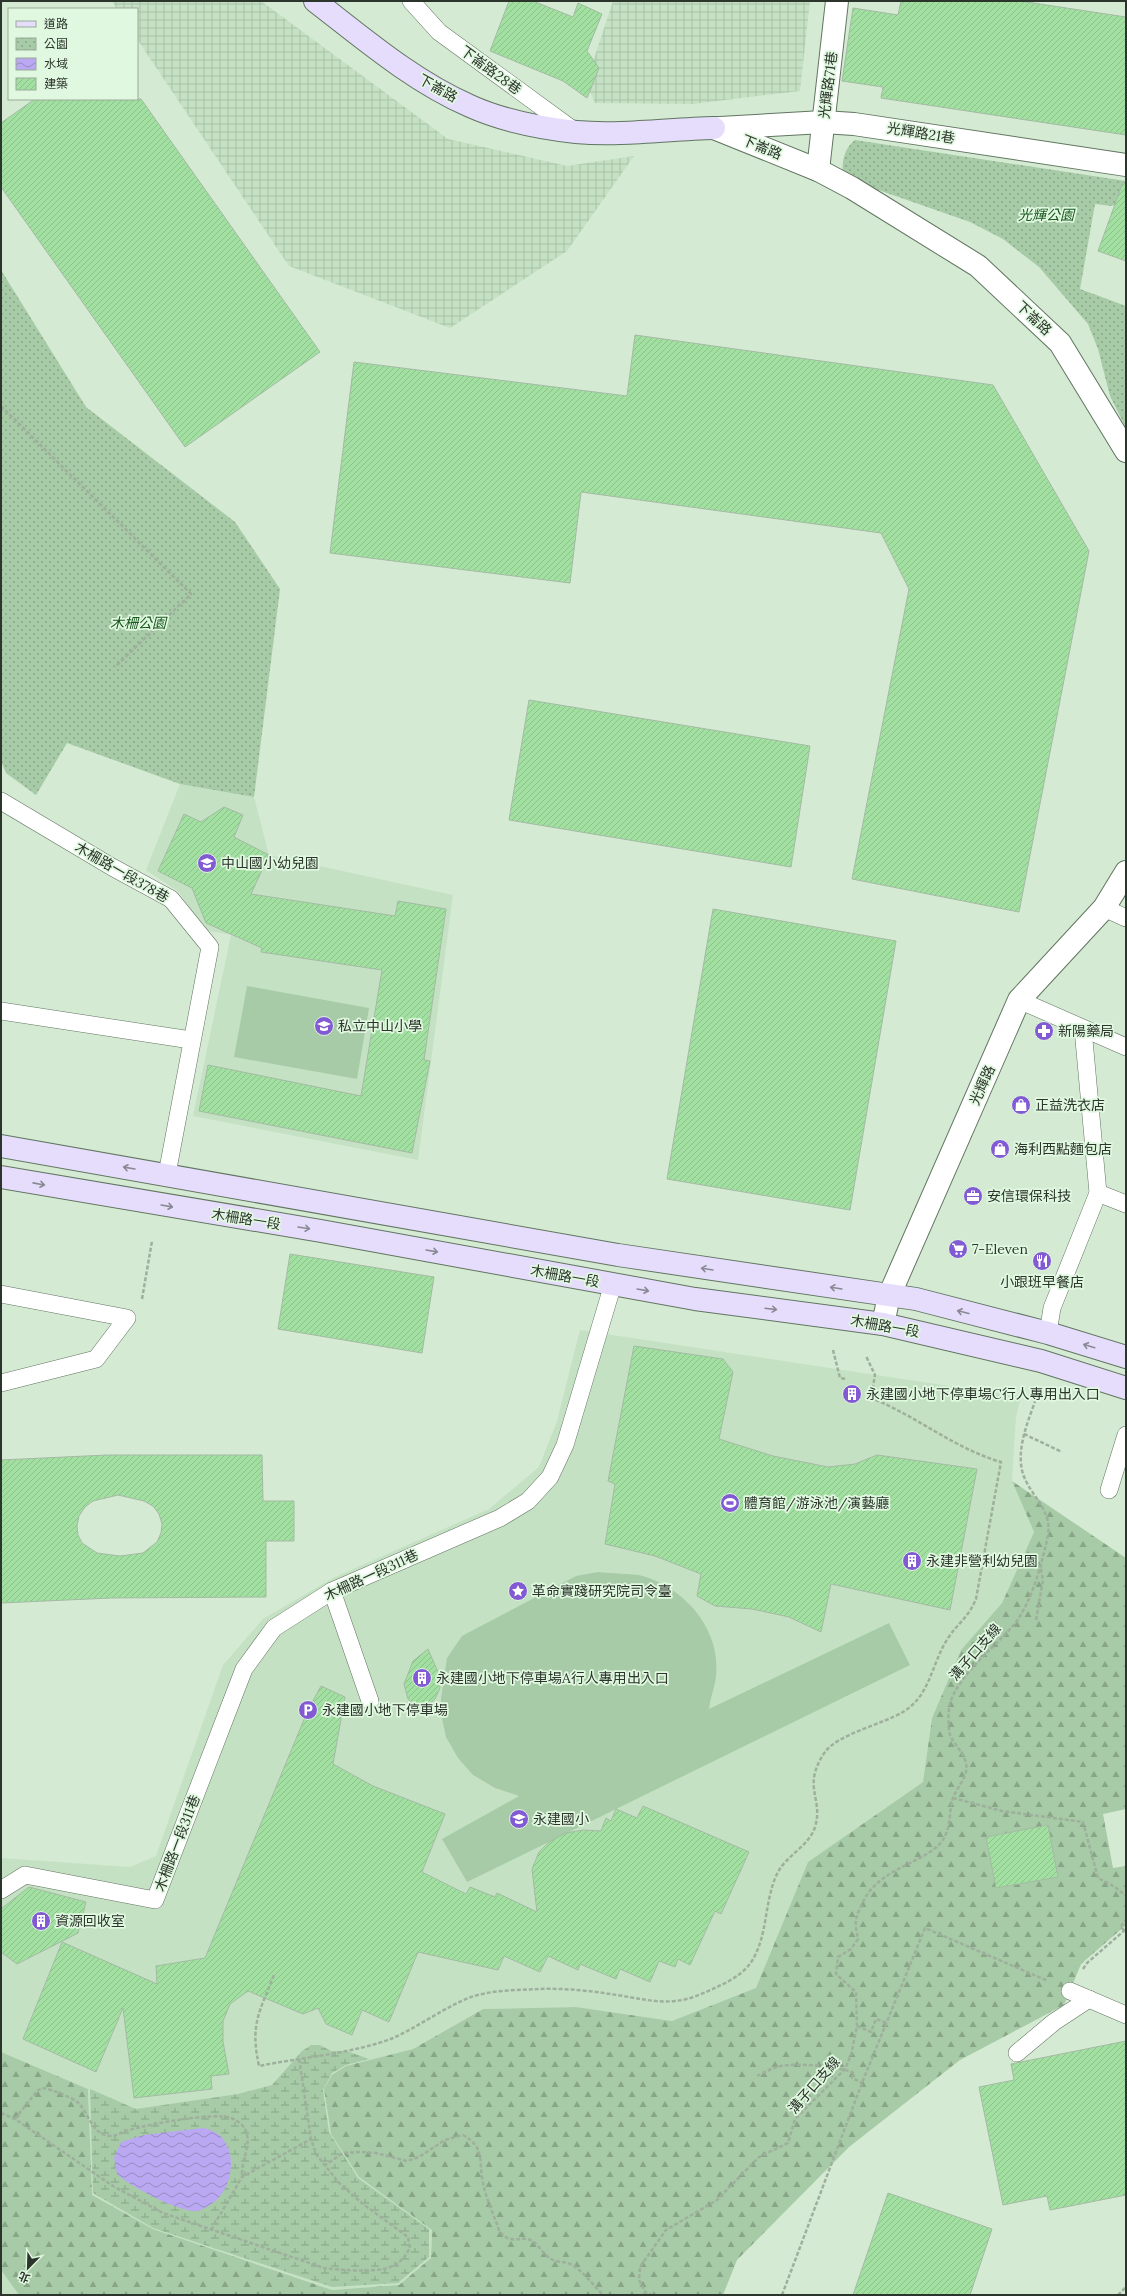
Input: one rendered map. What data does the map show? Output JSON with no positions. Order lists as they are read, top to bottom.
{
  "streets": {
    "main road": ["下崙路", "木柵路一段"],
    "street": ["光輝路71巷", "光輝路21巷", "光輝路"],
    "lane": ["下崙路28巷", "木柵路一段378巷", "木柵路一段311巷"],
    "path": ["溝子口支線"]
  },
  "crossings": [
    ["下崙路28巷", "下崙路"],
    ["光輝路71巷", "下崙路"],
    ["光輝路71巷", "光輝路21巷"],
    ["下崙路", "光輝路21巷"],
    ["木柵路一段378巷", "木柵路一段"],
    ["光輝路", "木柵路一段"],
    ["木柵路一段", "木柵路一段311巷"]
  ],
  "parks": ["光輝公園", "木柵公園"],
  "places": {
    "school or university": ["中山國小幼兒園", "私立中山小學", "永建國小"],
    "pharmacy": ["新陽藥局"],
    "shop": ["正益洗衣店", "海利西點麵包店"],
    "office": ["安信環保科技"],
    "supermarket": ["7-Eleven"],
    "restaurant": ["小跟班早餐店"],
    "building": [
      "永建國小地下停車場C行人專用出入口",
      "永建非營利幼兒園",
      "永建國小地下停車場A行人專用出入口",
      "資源回收室"
    ],
    "sports": ["體育館/游泳池/演藝廳"],
    "place": ["革命實踐研究院司令臺"],
    "parking": ["永建國小地下停車場"]
  },
  "legend": [
    "道路",
    "公園",
    "水域",
    "建築"
  ],
  "north": "bottom left"
}
